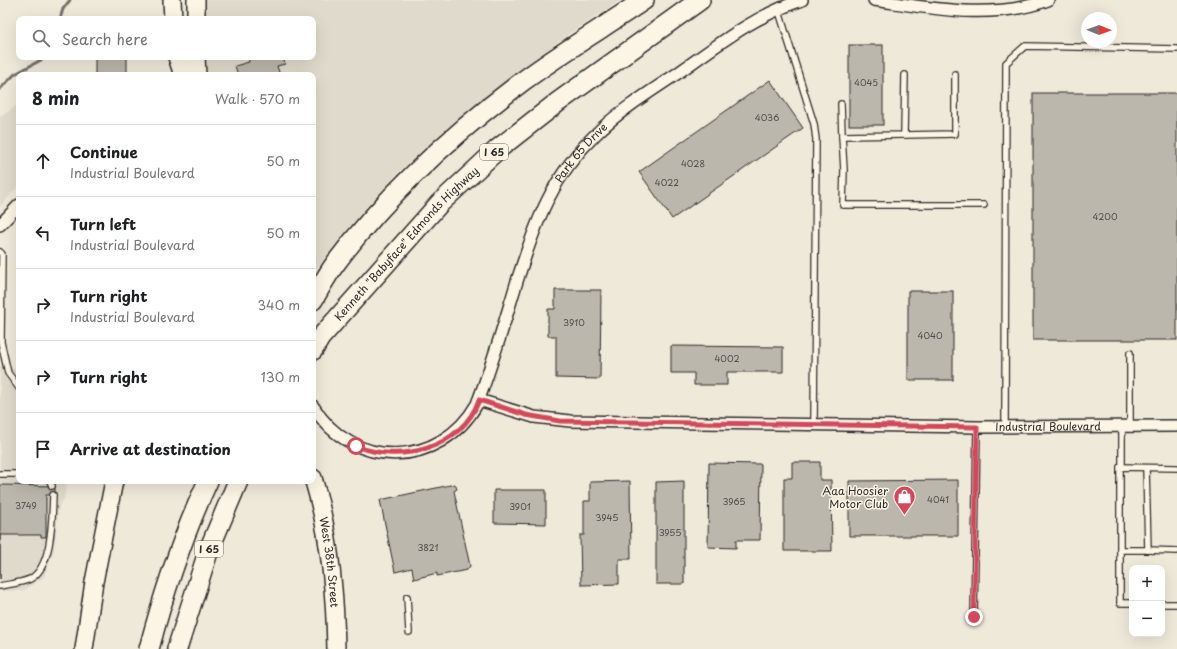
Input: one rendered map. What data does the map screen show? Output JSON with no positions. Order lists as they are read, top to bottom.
{
  "streets": {
    "highway": ["I 65", "Kenneth \"Babyface\" Edmonds Highway"],
    "main road": ["West 38th Street"],
    "street": ["Park 65 Drive", "Industrial Boulevard"]
  },
  "crossings": [
    ["Park 65 Drive", "Industrial Boulevard"]
  ],
  "places": {
    "shop": ["Aaa Hoosier Motor Club"]
  },
  "house_numbers": [
    "4045",
    "4036",
    "4028",
    "4022",
    "4200",
    "3910",
    "4040",
    "4002",
    "4041",
    "3965",
    "3749",
    "3901",
    "3945",
    "3955",
    "3821"
  ],
  "north": "right",
  "page": {
    "search": "Search here",
    "heading": ["8 min", "Walk · 570 m"],
    "list": [
      ["Continue", "Industrial Boulevard", "50 m"],
      ["Turn left", "Industrial Boulevard", "50 m"],
      ["Turn right", "Industrial Boulevard", "340 m"],
      ["Turn right", "130 m"],
      "Arrive at destination"
    ],
    "map_buttons": ["+", "−"]
  }
}
